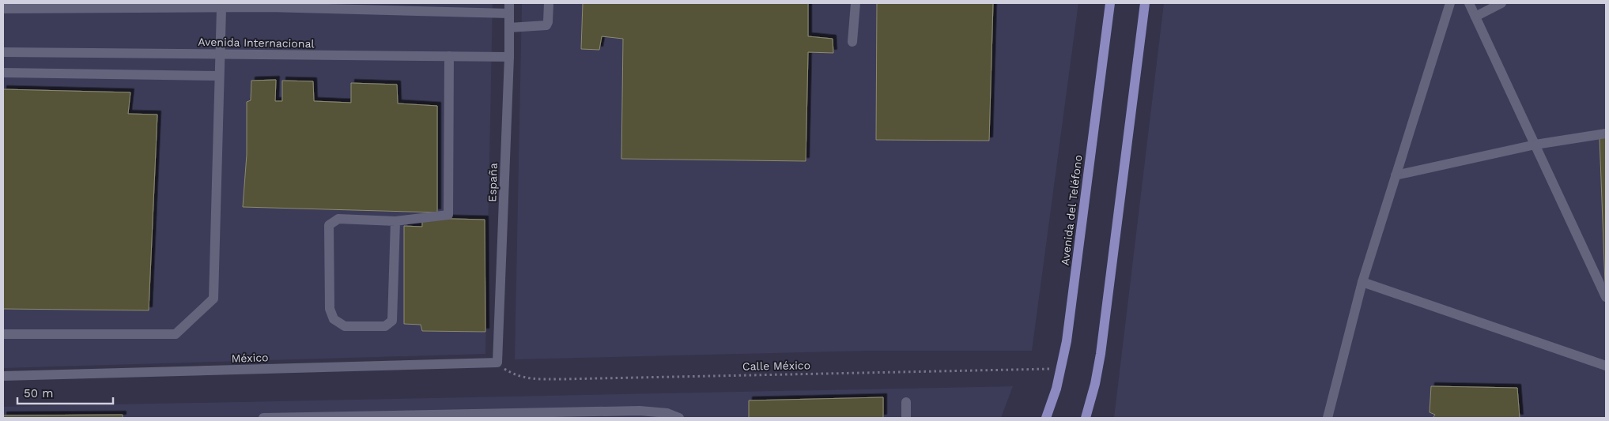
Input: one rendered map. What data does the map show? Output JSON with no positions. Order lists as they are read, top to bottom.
{
  "streets": {
    "main road": ["Avenida del Teléfono"],
    "street": ["Avenida Internacional", "España", "México"],
    "path": ["Calle México"]
  },
  "crossings": [
    ["Avenida Internacional", "España"],
    ["España", "México"],
    ["España", "Calle México"],
    ["Avenida del Teléfono", "Calle México"],
    ["México", "Calle México"]
  ],
  "scale_bar": "50 m"
}
